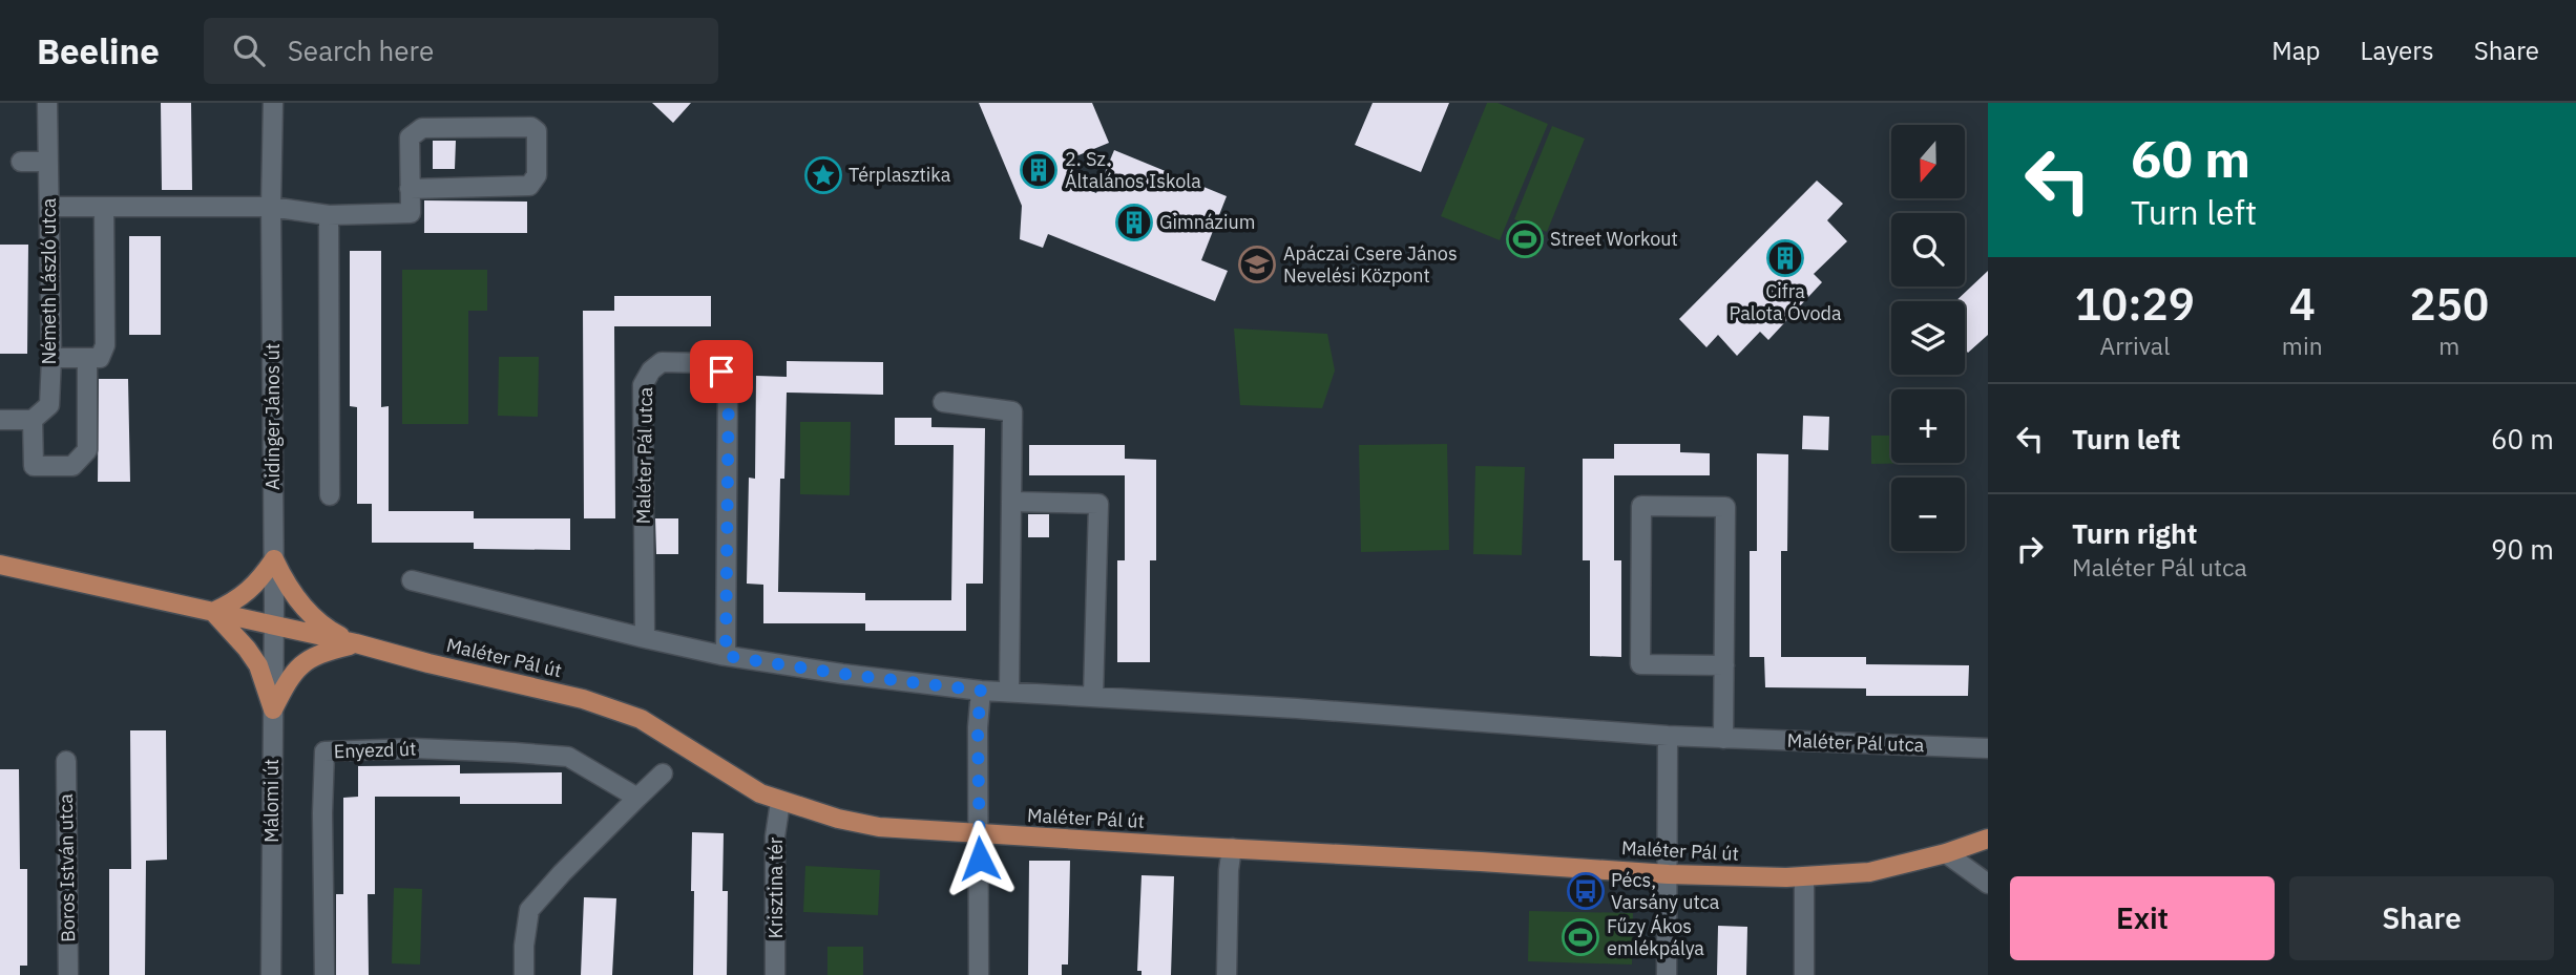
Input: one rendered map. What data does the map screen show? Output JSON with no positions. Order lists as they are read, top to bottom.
{
  "streets": {
    "main road": ["Maléter Pál út"],
    "street": [
      "Németh László utca",
      "Aidinger János út",
      "Maléter Pál utca",
      "Enyezd út",
      "Málomi út",
      "Boros István utca",
      "Krisztina tér"
    ]
  },
  "crossings": [
    ["Aidinger János út", "Maléter Pál út"],
    ["Aidinger János út", "Málomi út"],
    ["Maléter Pál út", "Málomi út"],
    ["Maléter Pál út", "Krisztina tér"]
  ],
  "places": {
    "building": ["2. Sz. Általános Iskola", "Gimnázium", "Cifra Palota Óvoda"],
    "place": ["Térplasztika"],
    "sports": ["Street Workout", "Fűzy Ákos emlékpálya"],
    "school or university": ["Apáczai Csere János Nevelési Központ"],
    "bus stop": ["Pécs, Varsány utca"]
  },
  "north": "bottom",
  "page": {
    "header": "Beeline",
    "search": "Search here",
    "nav": ["Map", "Layers", "Share"],
    "turn": ["60 m", "Turn left"],
    "map_buttons": ["+", "−"],
    "eta": [
      "10:29",
      "Arrival",
      "4",
      "min",
      "250",
      "m"
    ],
    "list": [
      {
        "name": "Turn left",
        "value": "60 m"
      },
      {
        "name": "Turn right",
        "note": "Maléter Pál utca",
        "value": "90 m"
      }
    ],
    "buttons": ["Exit", "Share"]
  }
}
